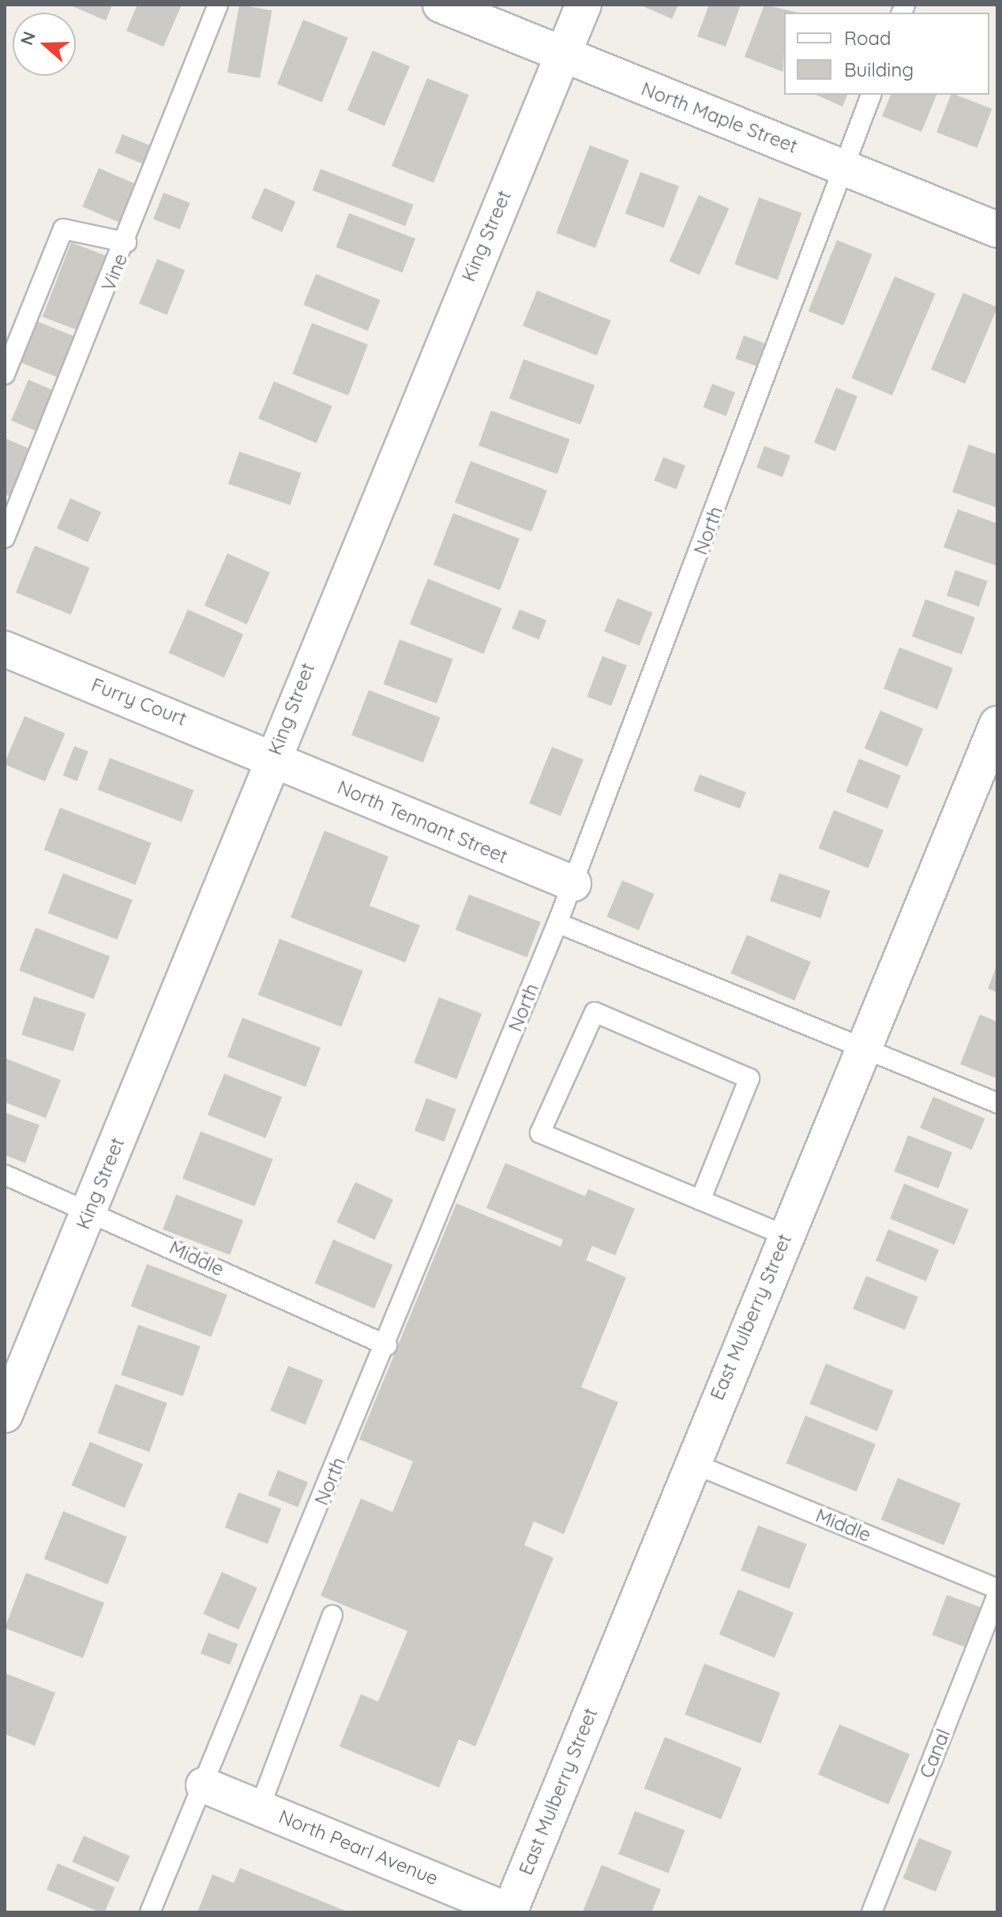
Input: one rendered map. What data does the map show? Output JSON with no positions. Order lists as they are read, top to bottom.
{
  "streets": {
    "street": [
      "North Maple Street",
      "King Street",
      "Furry Court",
      "North Tennant Street",
      "East Mulberry Street",
      "North Pearl Avenue"
    ],
    "lane": [
      "Vine",
      "North",
      "Middle",
      "Canal"
    ]
  },
  "crossings": [
    ["North Maple Street", "King Street"],
    ["North Maple Street", "North"],
    ["King Street", "Furry Court"],
    ["King Street", "North Tennant Street"],
    ["King Street", "Middle"],
    ["North", "North Tennant Street"],
    ["North", "Middle"],
    ["North", "North Pearl Avenue"],
    ["Furry Court", "North Tennant Street"],
    ["Middle", "East Mulberry Street"],
    ["East Mulberry Street", "North Pearl Avenue"]
  ],
  "legend": ["Road", "Building"],
  "north": "left"
}
